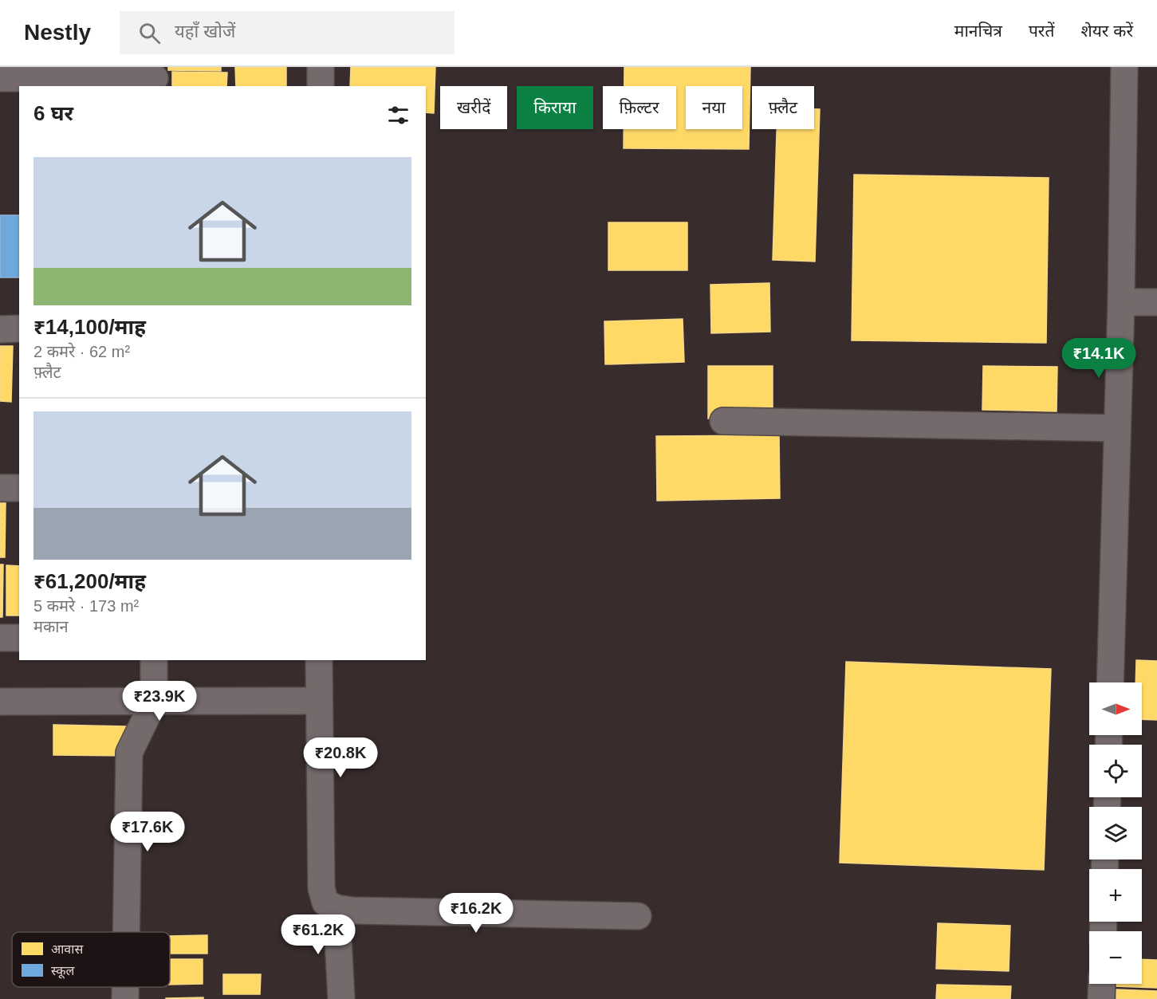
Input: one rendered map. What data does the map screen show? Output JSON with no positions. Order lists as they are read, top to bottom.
{
  "legend": ["आवास", "स्कूल"],
  "north": "right",
  "page": {
    "header": "Nestly",
    "search": "यहाँ खोजें",
    "nav": ["मानचित्र", "परतें", "शेयर करें"],
    "chip": [
      "खरीदें",
      "किराया",
      "फ़िल्टर",
      "नया",
      "फ़्लैट"
    ],
    "heading": "6 घर",
    "list": [
      {
        "name": "₹14,100/माह",
        "note": "2 कमरे · 62 m² · फ़्लैट"
      },
      {
        "name": "₹61,200/माह",
        "note": "5 कमरे · 173 m² · मकान"
      }
    ],
    "price": [
      "₹14.1K",
      "₹23.9K",
      "₹20.8K",
      "₹17.6K",
      "₹16.2K",
      "₹61.2K"
    ],
    "map_buttons": ["+", "−"]
  }
}
